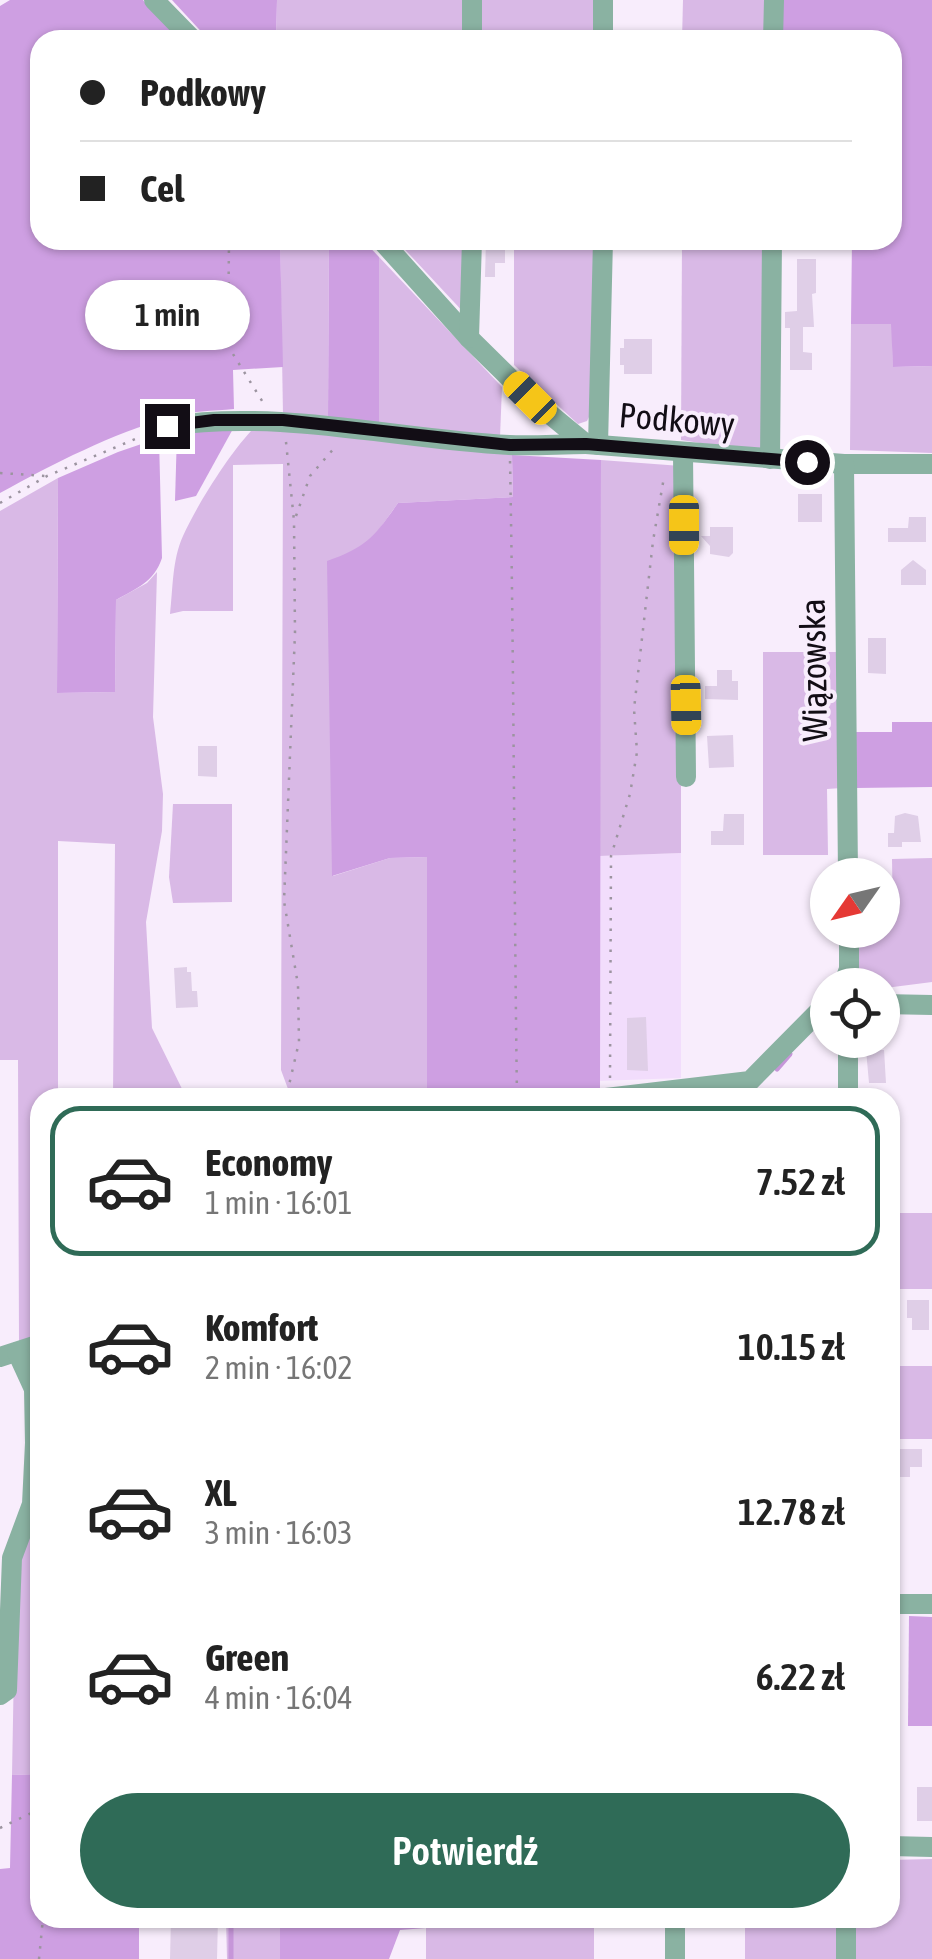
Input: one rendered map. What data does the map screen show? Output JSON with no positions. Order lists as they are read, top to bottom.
{
  "streets": {
    "street": ["Podkowy", "Wiązowska"]
  },
  "crossings": [
    ["Podkowy", "Wiązowska"]
  ],
  "north": "bottom left",
  "page": {
    "banner": ["Podkowy", "Cel"],
    "bubble": "1 min",
    "list": [
      {
        "name": "Economy",
        "note": "1 min · 16:01",
        "value": "7.52 zł"
      },
      {
        "name": "Komfort",
        "note": "2 min · 16:02",
        "value": "10.15 zł"
      },
      {
        "name": "XL",
        "note": "3 min · 16:03",
        "value": "12.78 zł"
      },
      {
        "name": "Green",
        "note": "4 min · 16:04",
        "value": "6.22 zł"
      }
    ],
    "buttons": "Potwierdź"
  }
}
